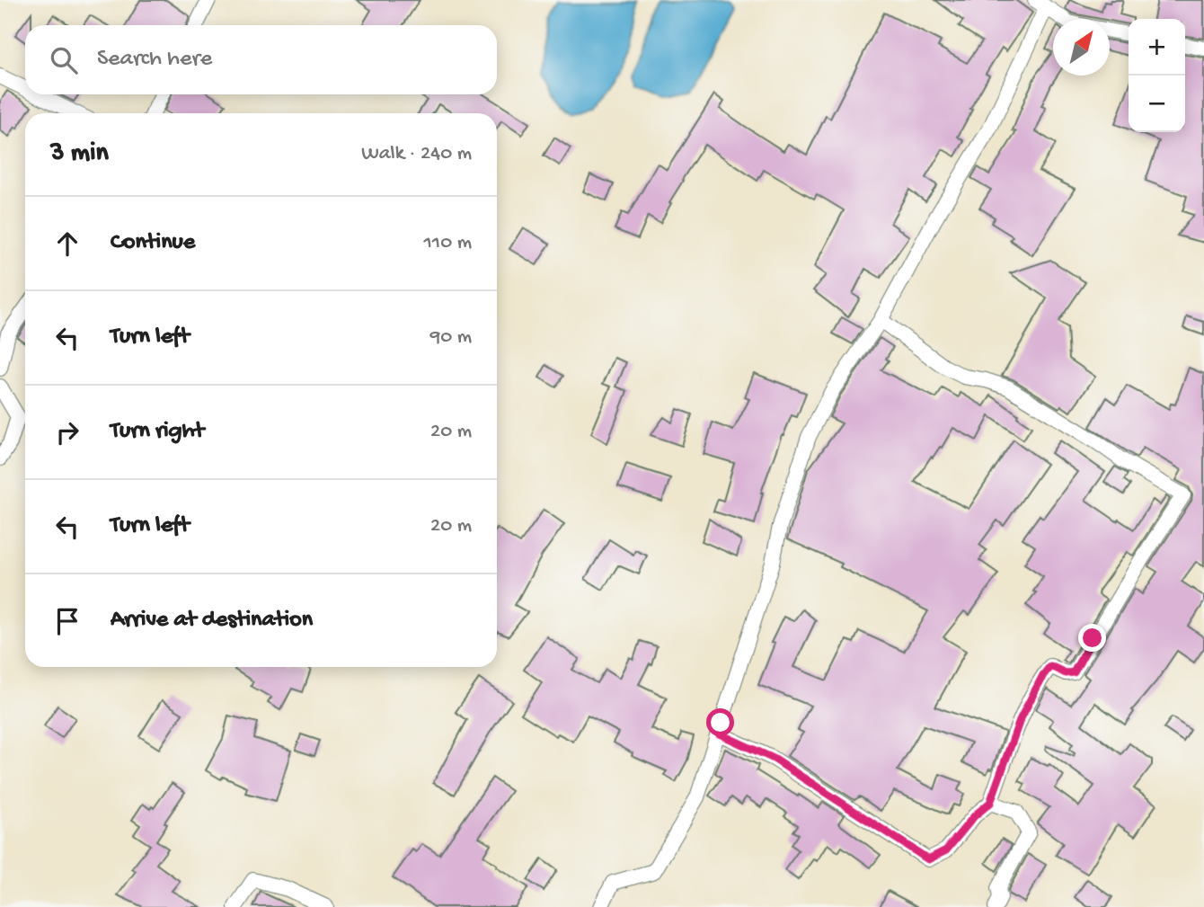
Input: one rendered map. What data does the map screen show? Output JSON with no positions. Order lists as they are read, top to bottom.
{
  "north": "top right",
  "page": {
    "map_buttons": ["+", "−"],
    "search": "Search here",
    "heading": ["3 min", "Walk · 240 m"],
    "list": [
      ["Continue", "110 m"],
      ["Turn left", "90 m"],
      ["Turn right", "20 m"],
      ["Turn left", "20 m"],
      "Arrive at destination"
    ]
  }
}
